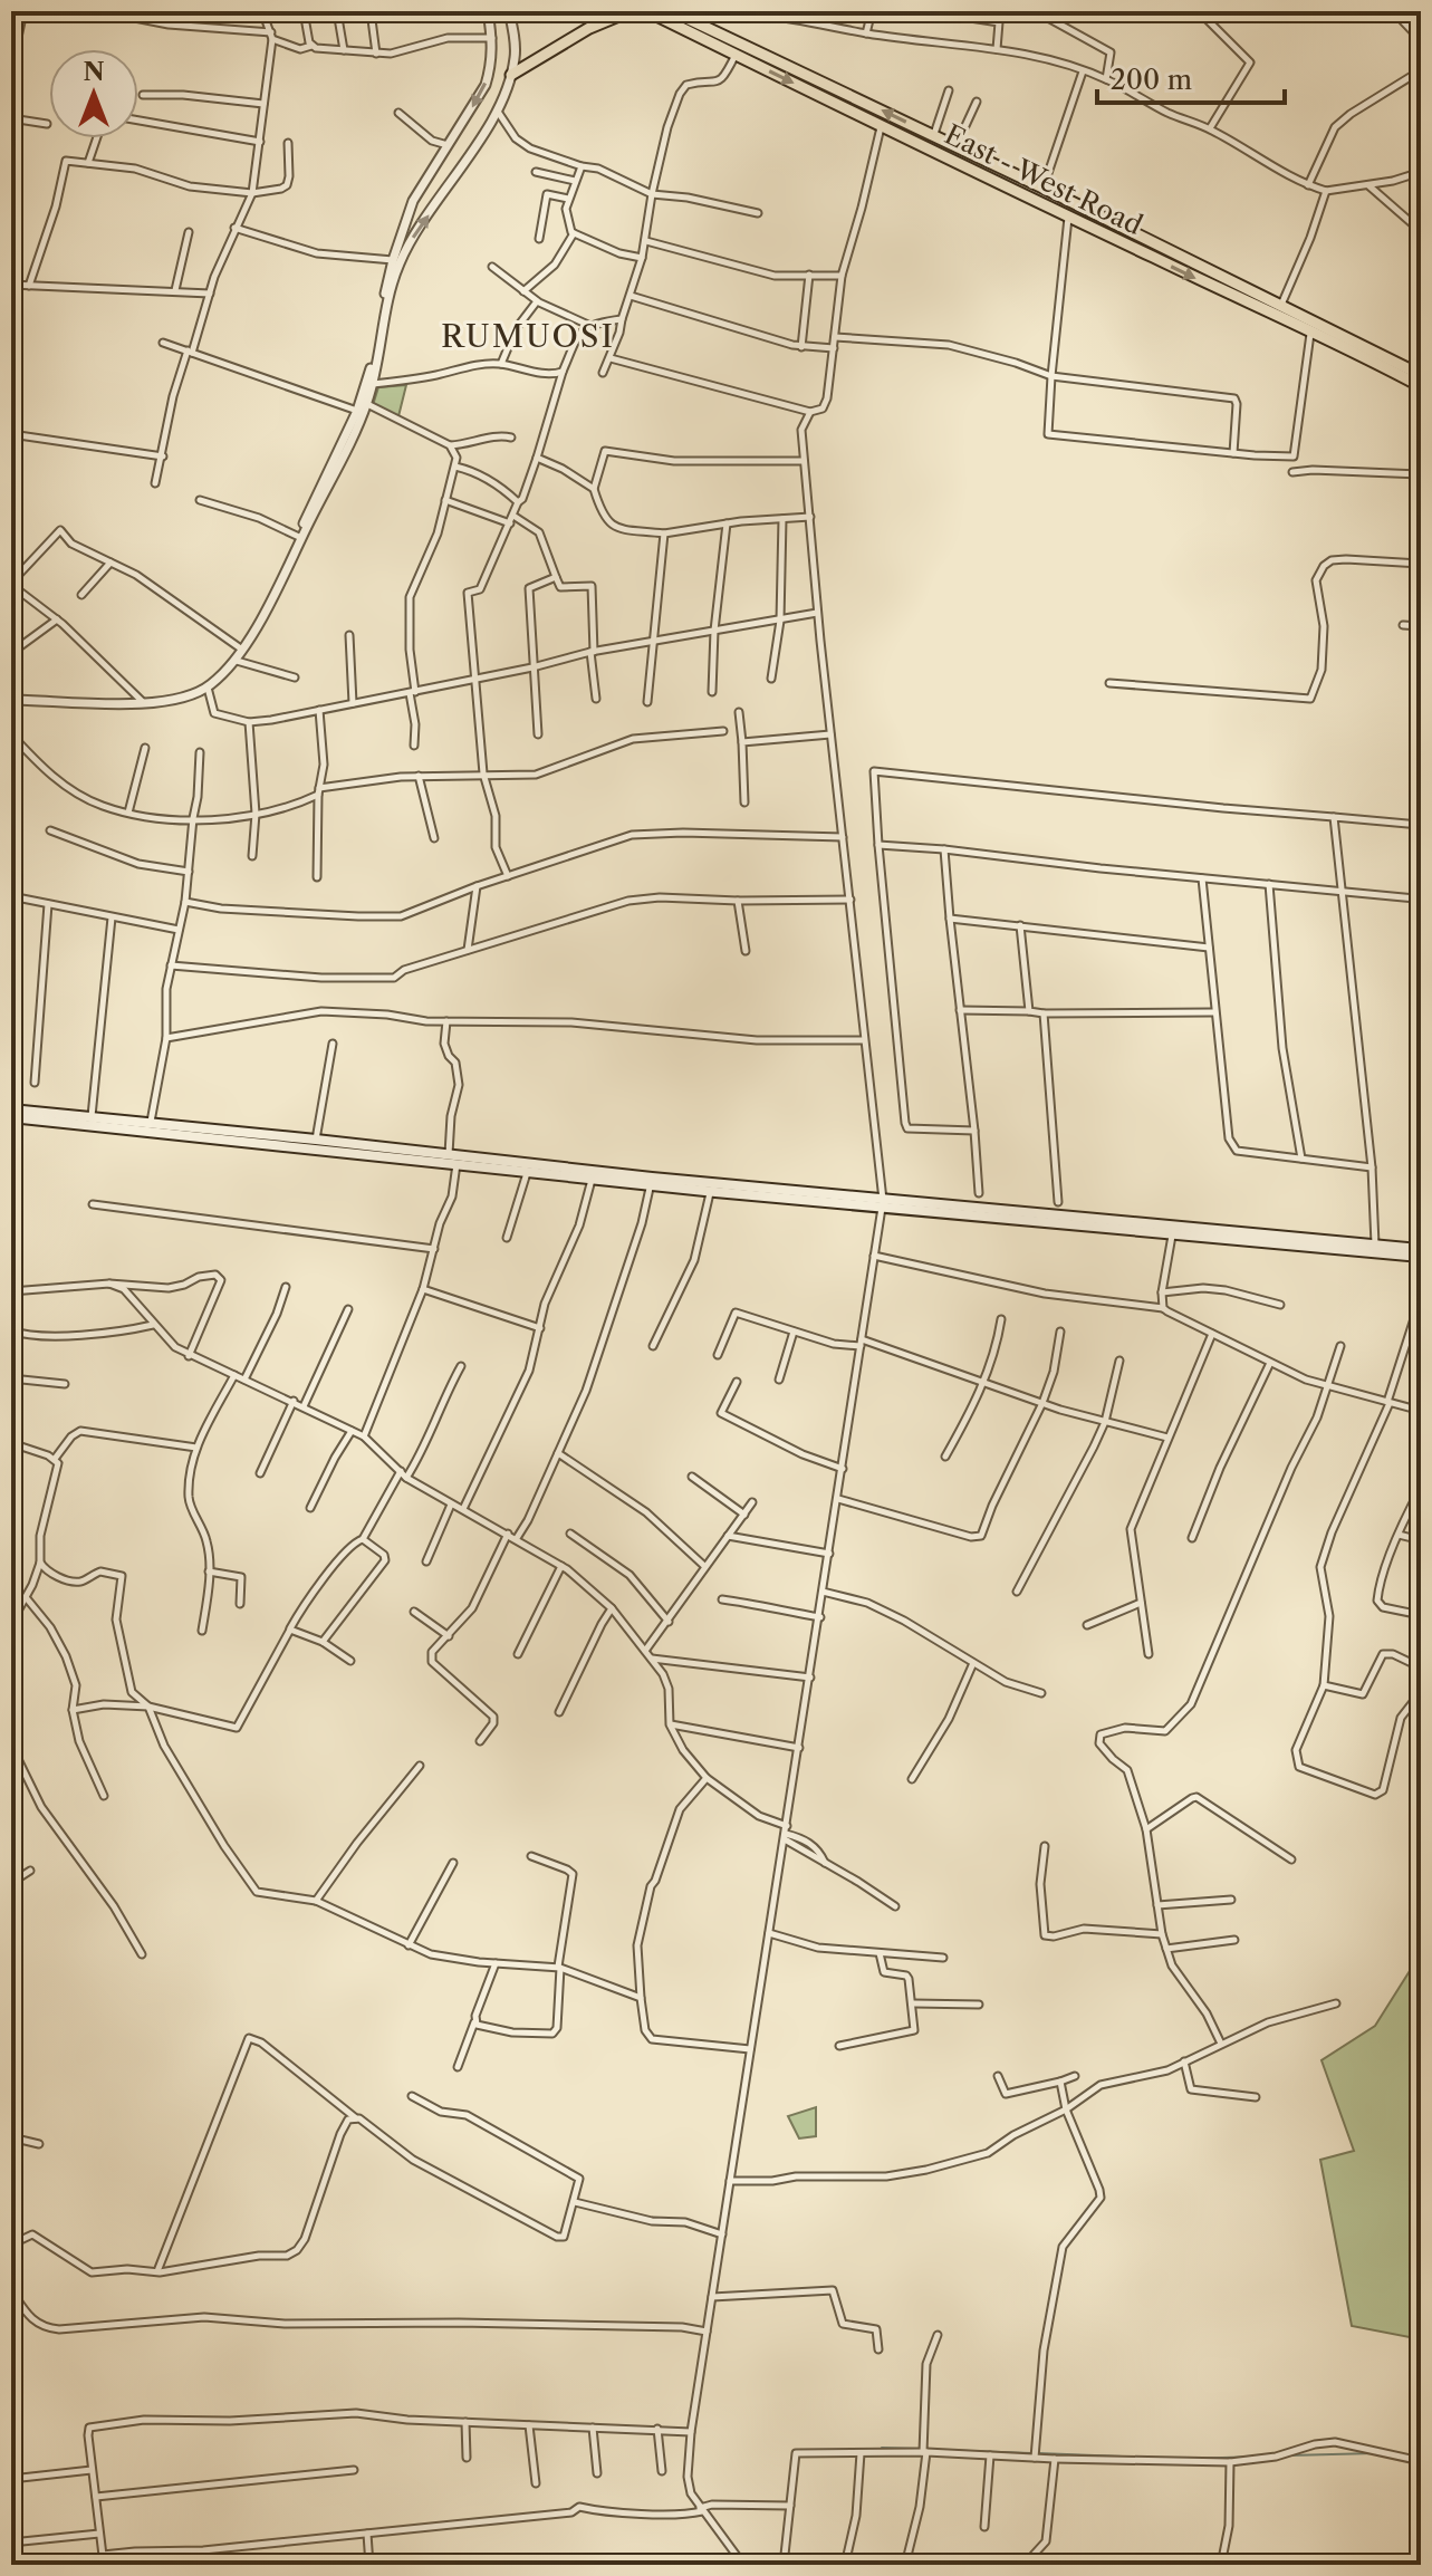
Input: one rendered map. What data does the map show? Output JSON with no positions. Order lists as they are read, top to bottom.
{
  "streets": {
    "main road": ["East - West Road"]
  },
  "districts": ["RUMUOSI"],
  "scale_bar": "200 m",
  "north": "top"
}
